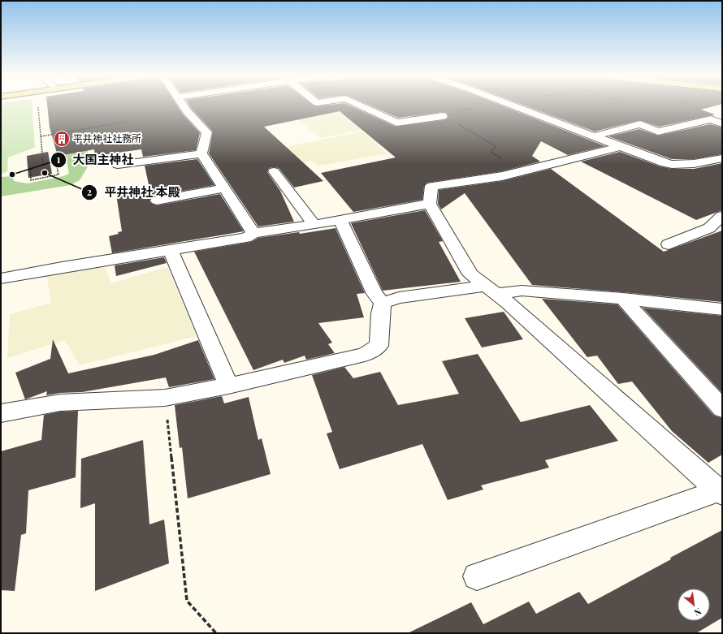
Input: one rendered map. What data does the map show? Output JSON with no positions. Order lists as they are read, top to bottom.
{
  "places": {
    "building": ["平井神社社務所"],
    "other": ["平井神社 本殿", "大国主神社"]
  },
  "north": "bottom right"
}
